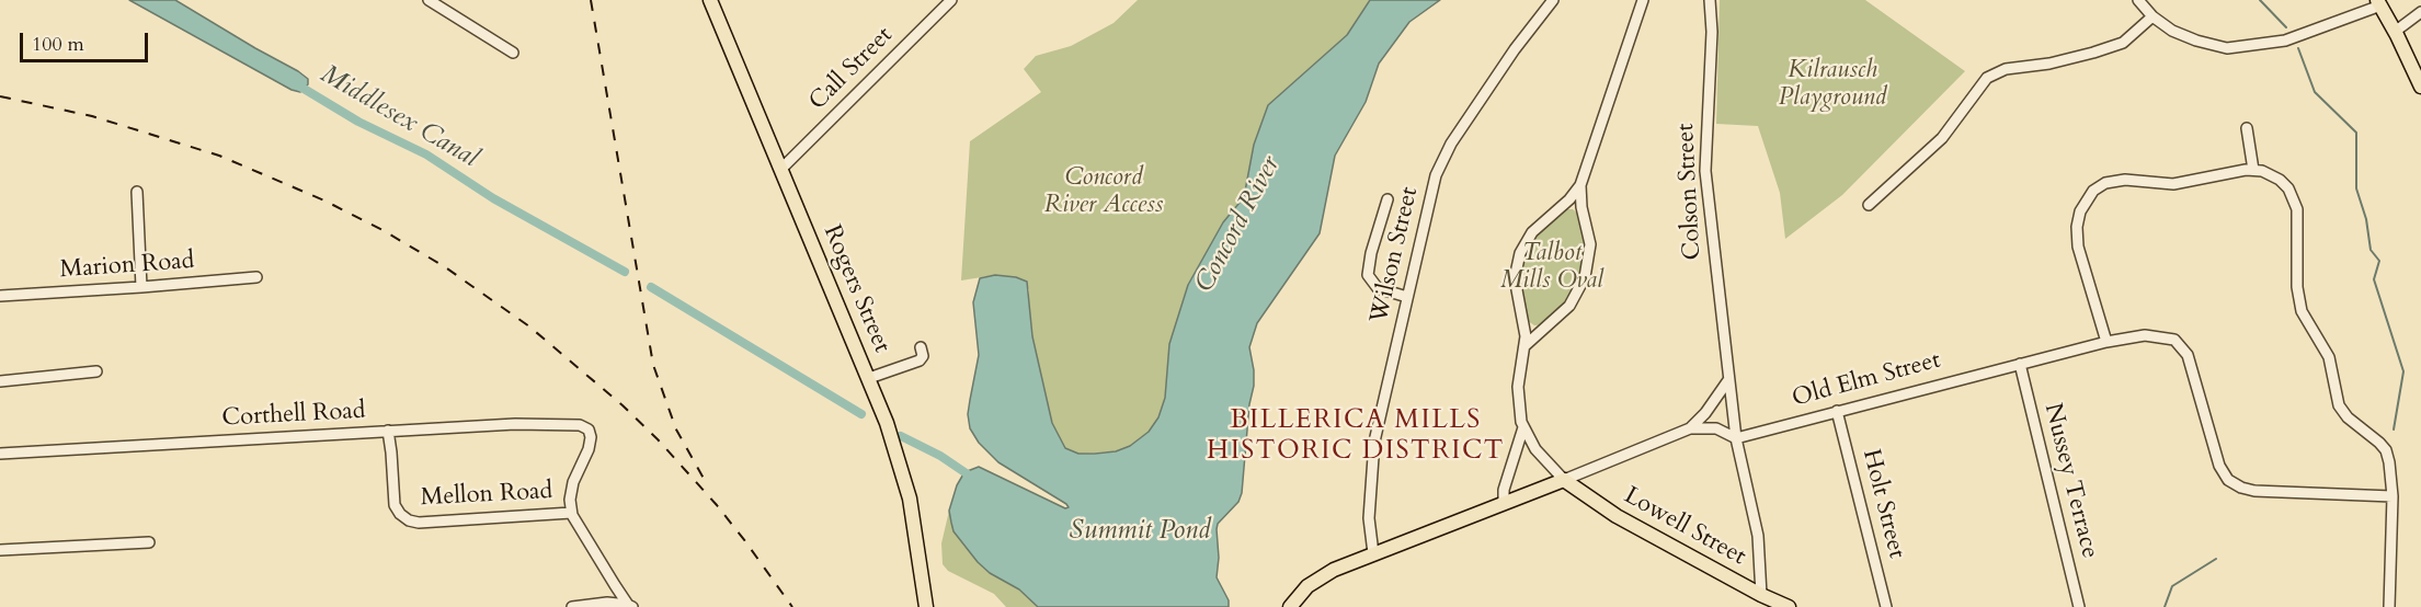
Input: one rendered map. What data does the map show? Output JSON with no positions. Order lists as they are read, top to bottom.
{
  "streets": {
    "main road": ["Rogers Street", "Lowell Street"],
    "street": [
      "Call Street",
      "Colson Street",
      "Wilson Street",
      "Marion Road",
      "Old Elm Street",
      "Corthell Road",
      "Nussey Terrace",
      "Mellon Road",
      "Holt Street"
    ]
  },
  "crossings": [
    ["Call Street", "Rogers Street"],
    ["Colson Street", "Old Elm Street"],
    ["Colson Street", "Lowell Street"],
    ["Old Elm Street", "Nussey Terrace"],
    ["Old Elm Street", "Holt Street"],
    ["Corthell Road", "Mellon Road"]
  ],
  "districts": ["BILLERICA MILLS HISTORIC DISTRICT"],
  "water": ["Middlesex Canal", "Concord River", "Summit Pond"],
  "parks": ["Kilrausch Playground", "Concord River Access", "Talbot Mills Oval"],
  "scale_bar": "100 m"
}
